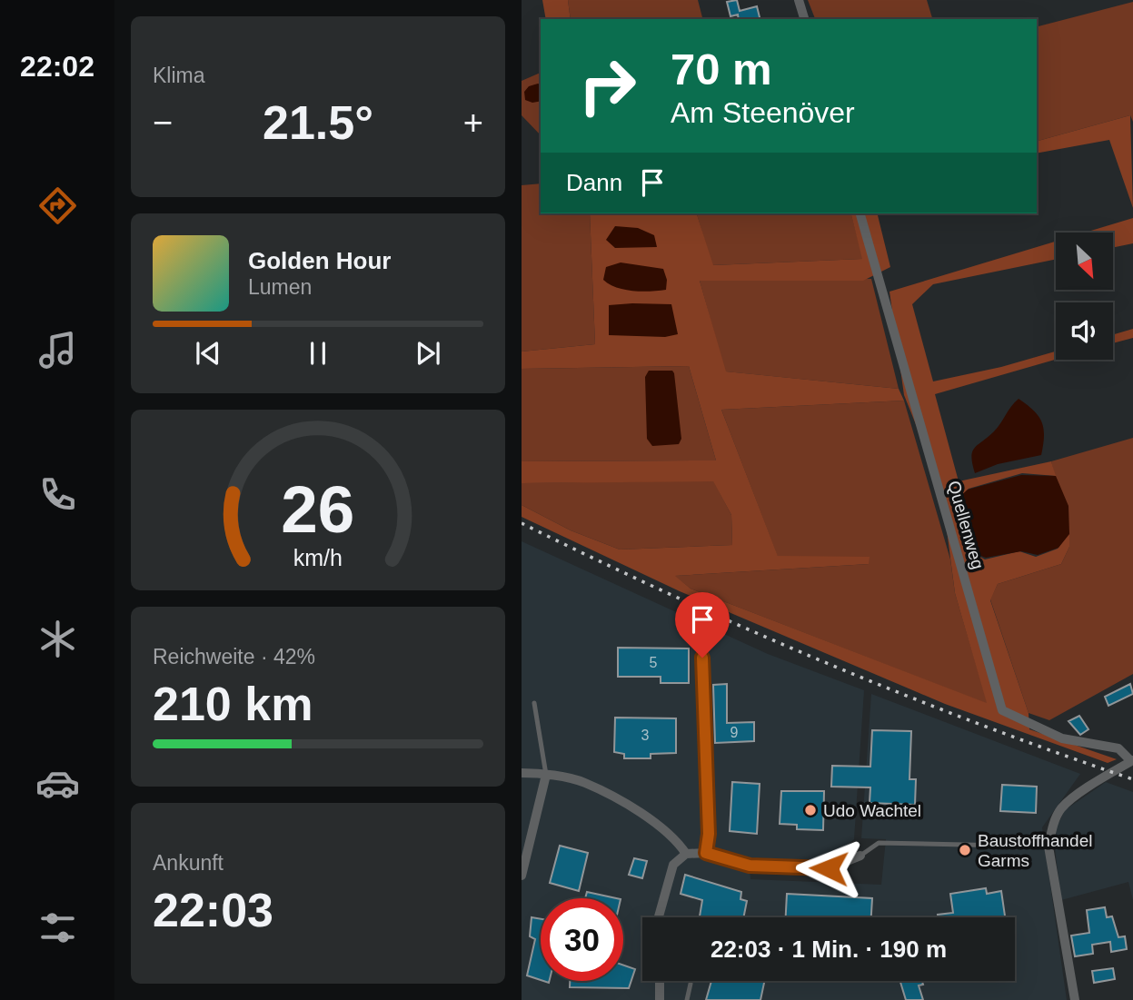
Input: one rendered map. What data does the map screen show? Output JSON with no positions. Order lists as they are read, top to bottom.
{
  "streets": {
    "street": ["Quellenweg"]
  },
  "places": ["Udo Wachtel", "Baustoffhandel Garms"],
  "house_numbers": ["5", "9", "3"],
  "north": "bottom right",
  "page": {
    "tabs": "22:02",
    "tile": [
      "Klima",
      ["Reichweite · 42%", "210 km"],
      ["Ankunft", "22:03"]
    ],
    "turn": ["70 m", "Am Steenöver"],
    "heat": ["−", "21.5°", "+"],
    "then": "Dann",
    "song": ["Golden Hour", "Lumen"],
    "limit": "30",
    "trip": "22:03 · 1 Min. · 190 m",
    "gauge": ["26", "km/h"]
  }
}
